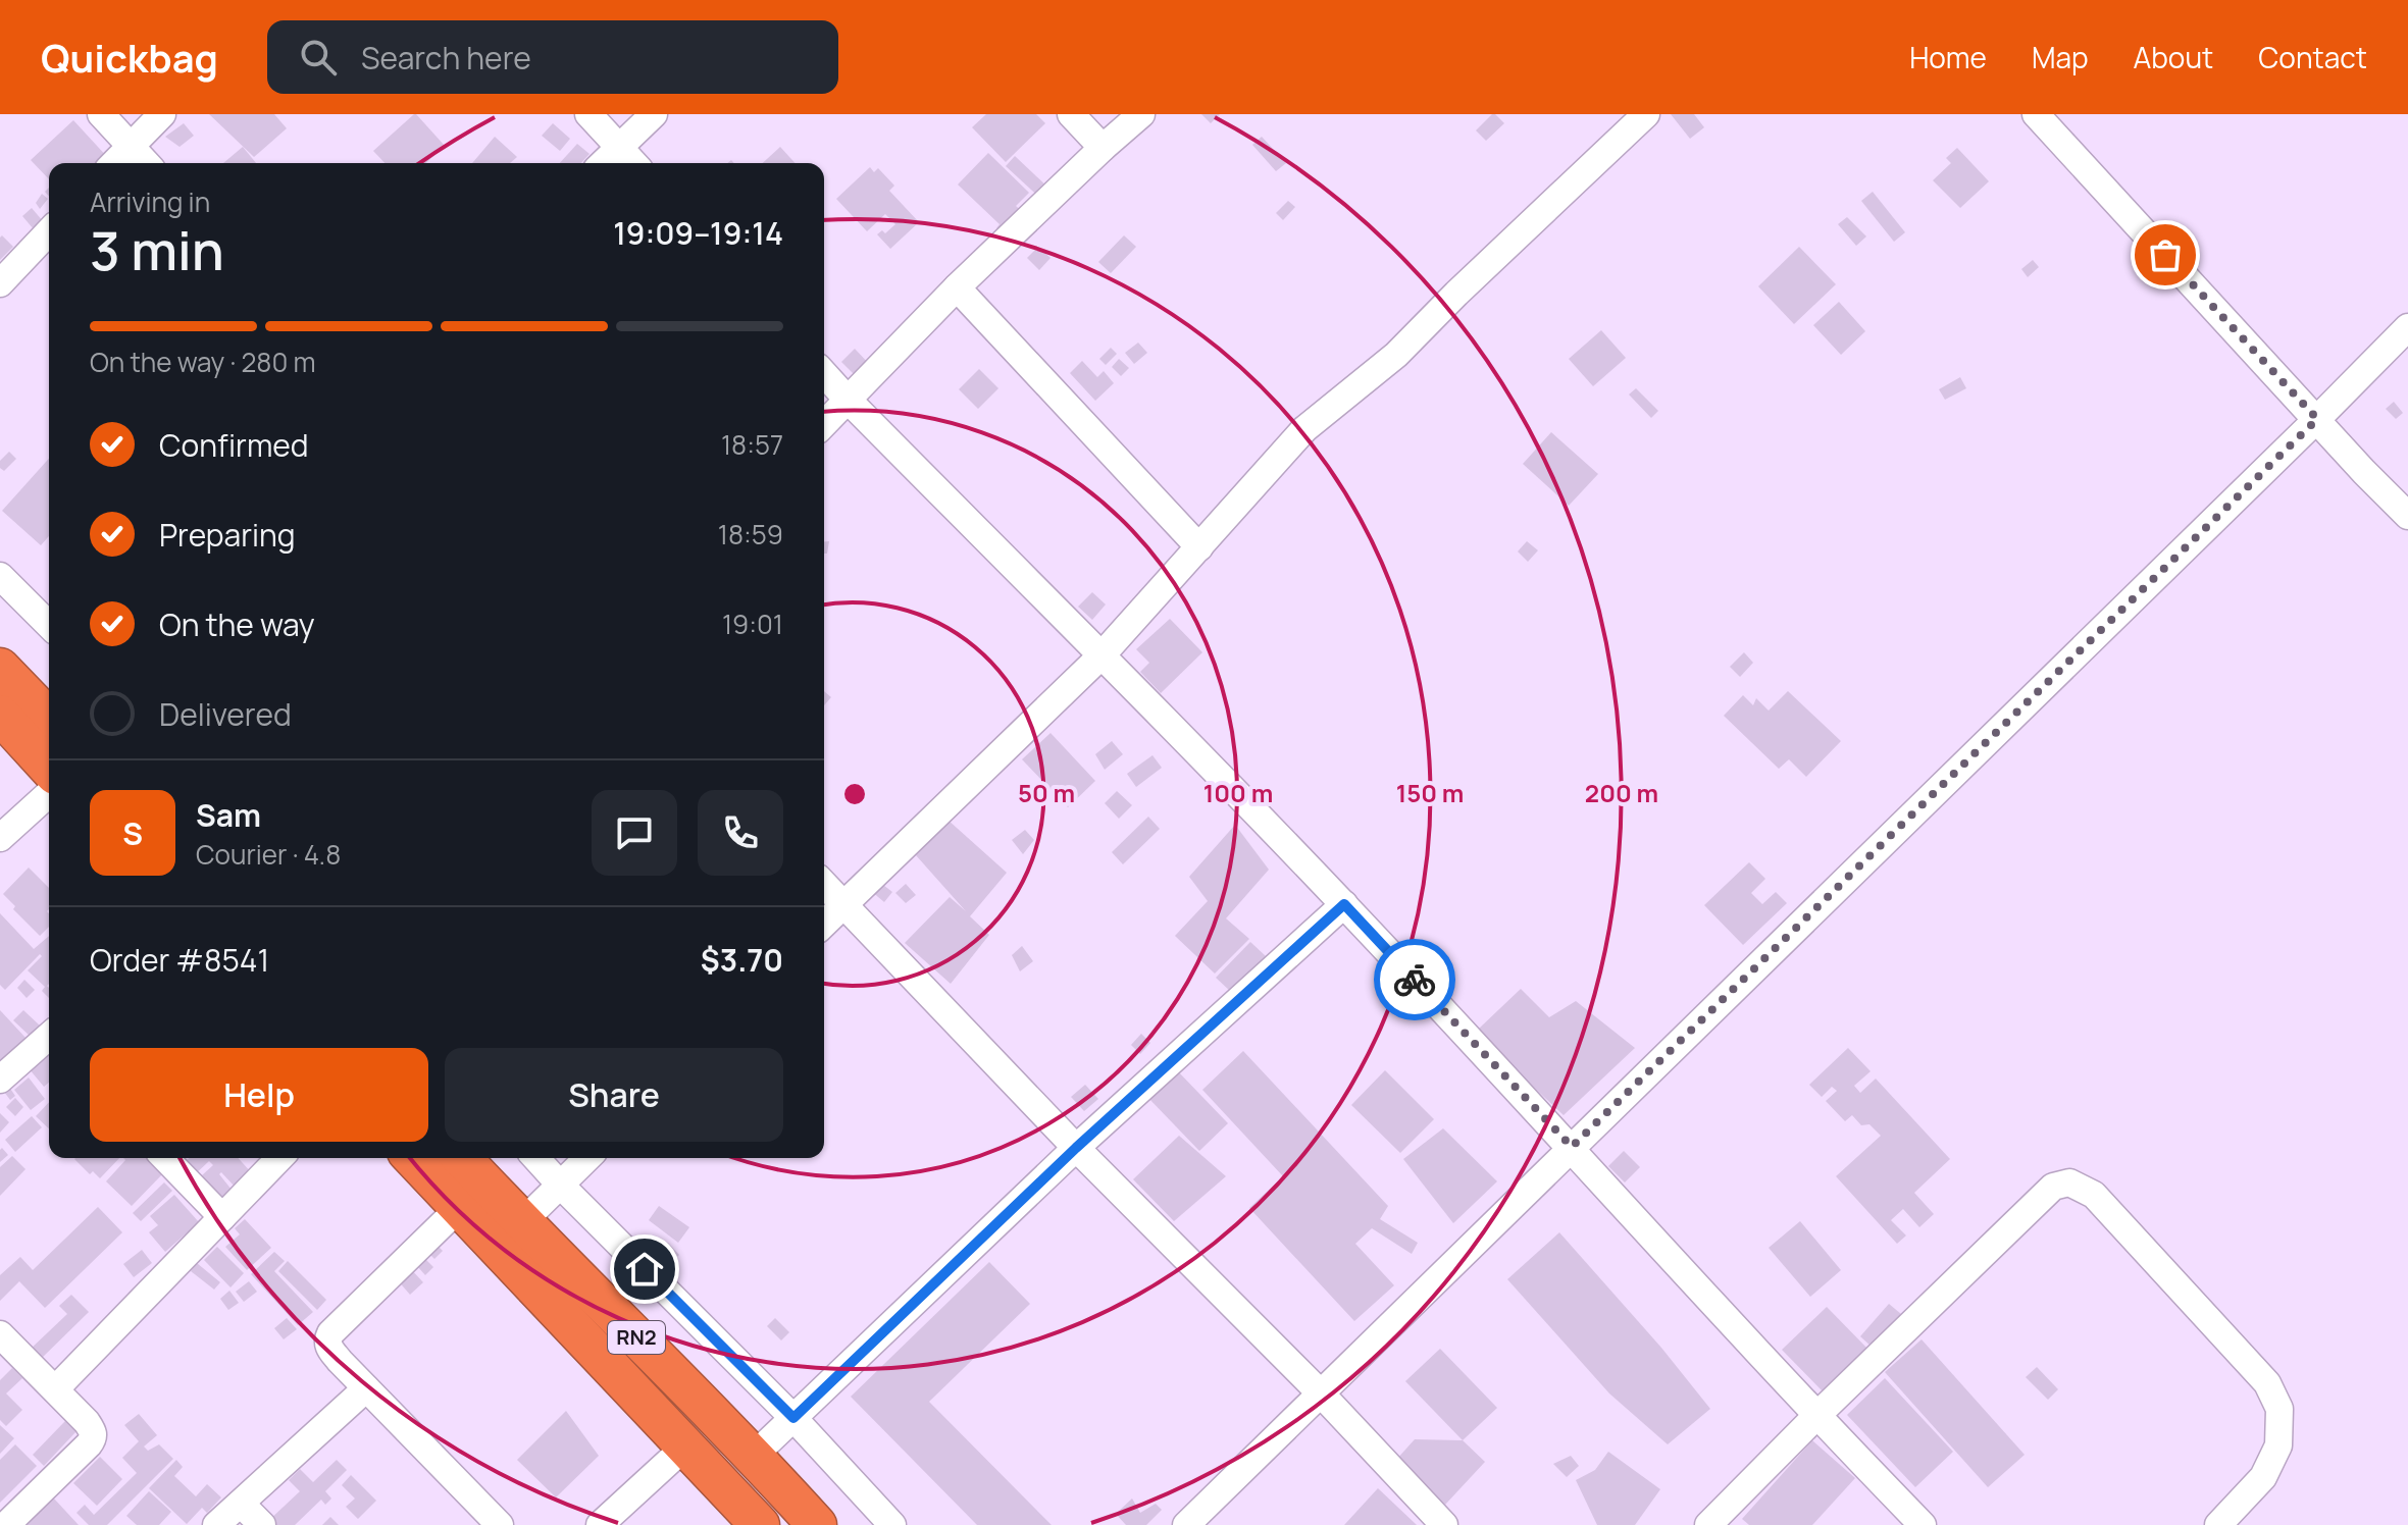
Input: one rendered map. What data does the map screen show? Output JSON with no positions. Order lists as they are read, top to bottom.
{
  "streets": {
    "highway": ["RN2"]
  },
  "page": {
    "header": "Quickbag",
    "search": "Search here",
    "nav": [
      "Home",
      "Map",
      "About",
      "Contact"
    ],
    "heading": ["3 min", "Arriving in", "19:09–19:14"],
    "panel": [
      "Sam",
      "Courier · 4.8",
      "Order #8541",
      "$3.70"
    ],
    "bar": "On the way · 280 m",
    "list": [
      ["Confirmed", "18:57"],
      ["Preparing", "18:59"],
      ["On the way", "19:01"],
      "Delivered"
    ],
    "round": "S",
    "buttons": ["Help", "Share"]
  },
  "rings": [
    "50 m",
    "100 m",
    "150 m",
    "200 m"
  ]
}
